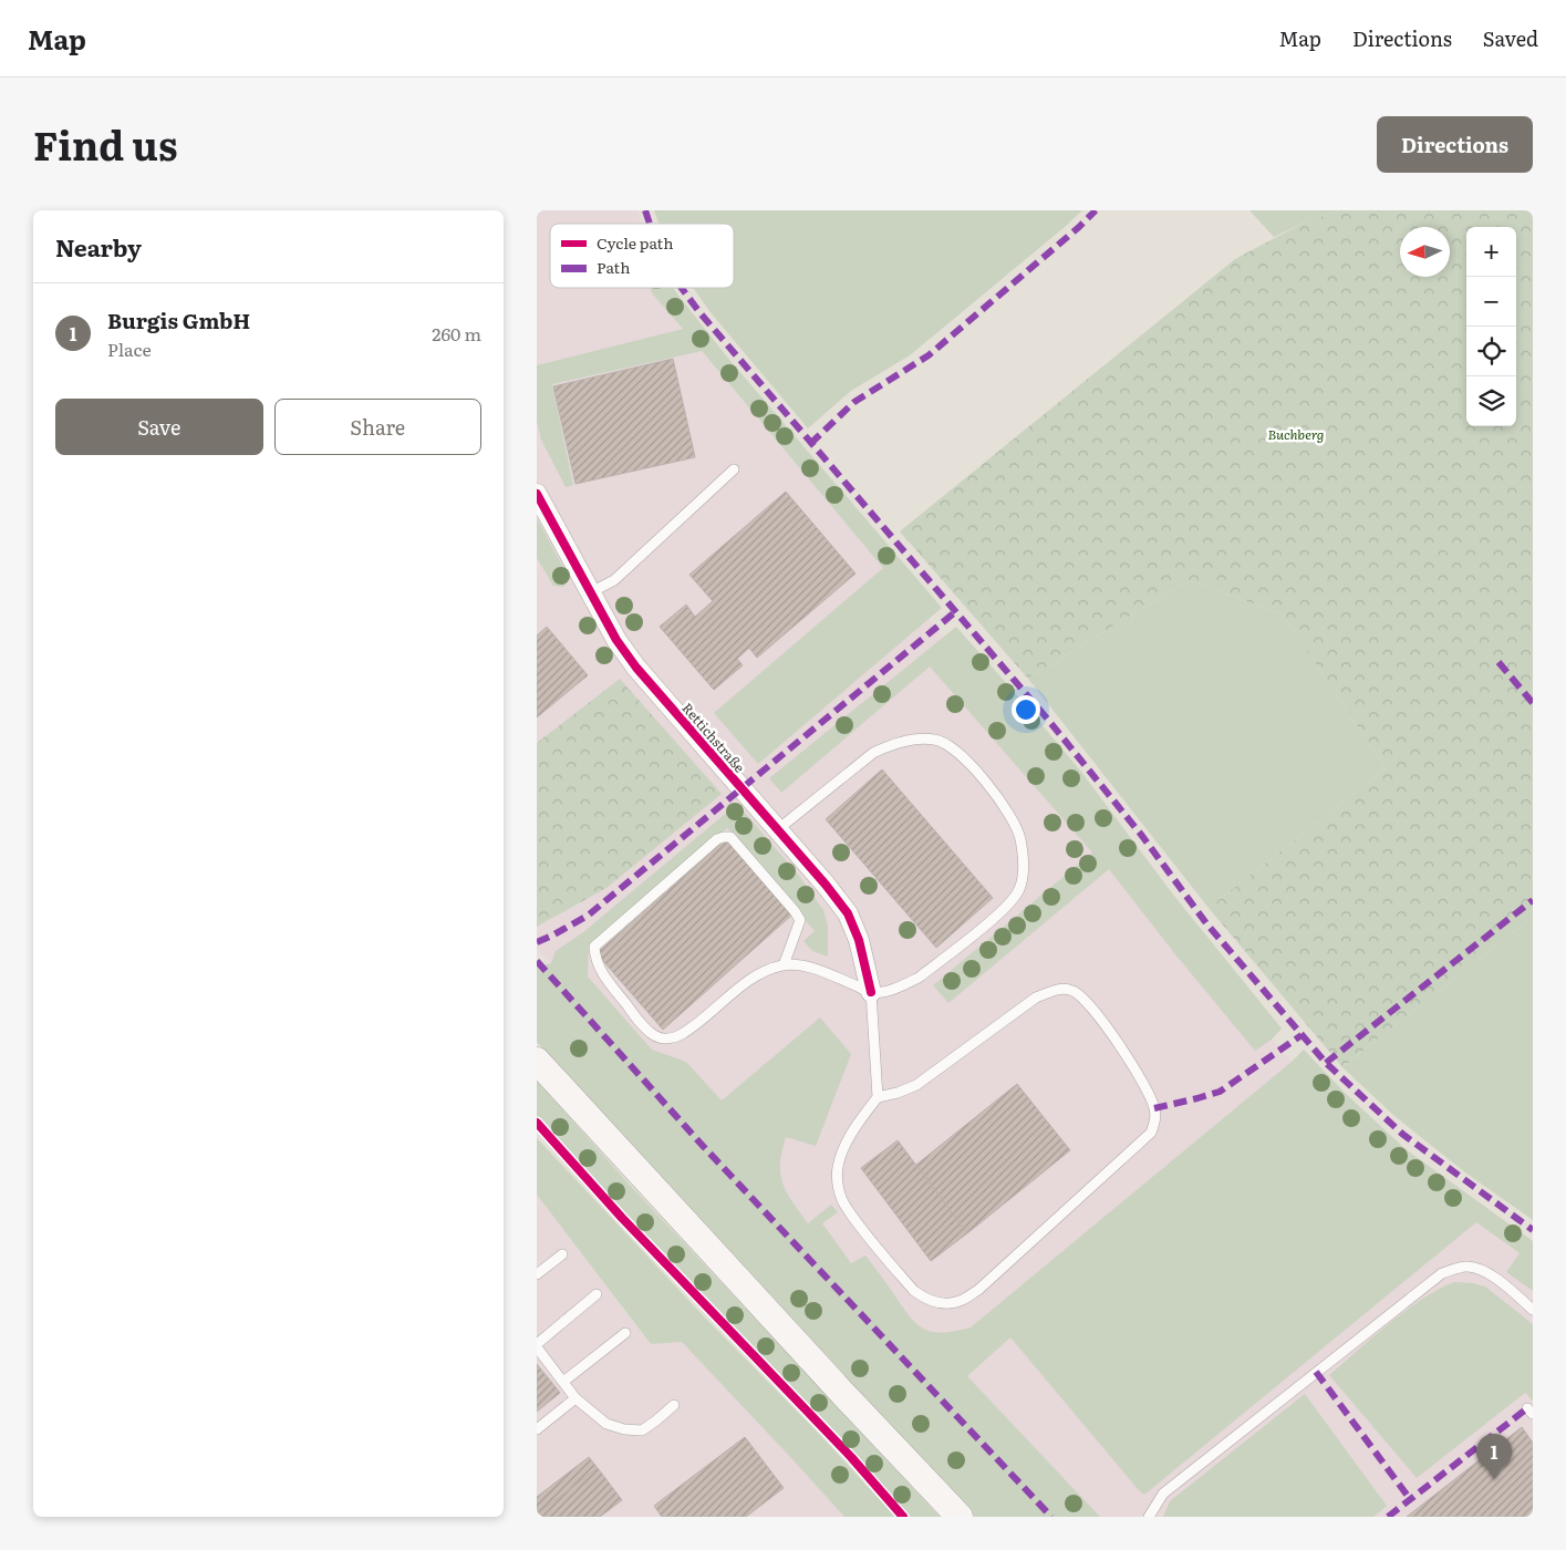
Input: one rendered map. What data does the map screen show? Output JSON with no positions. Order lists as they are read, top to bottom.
{
  "streets": {
    "street": ["Rettichstraße"]
  },
  "parks": ["Buchberg"],
  "legend": ["Cycle path", "Path"],
  "north": "left",
  "page": {
    "header": "Map",
    "nav": ["Map", "Directions", "Saved"],
    "title": "Find us",
    "buttons": [
      "Directions",
      ["Save", "Share"]
    ],
    "heading": "Nearby",
    "map_buttons": ["+", "−"],
    "list": [
      {
        "mark": "1",
        "name": "Burgis GmbH",
        "note": "Place",
        "value": "260 m"
      }
    ],
    "pins": "1"
  }
}
